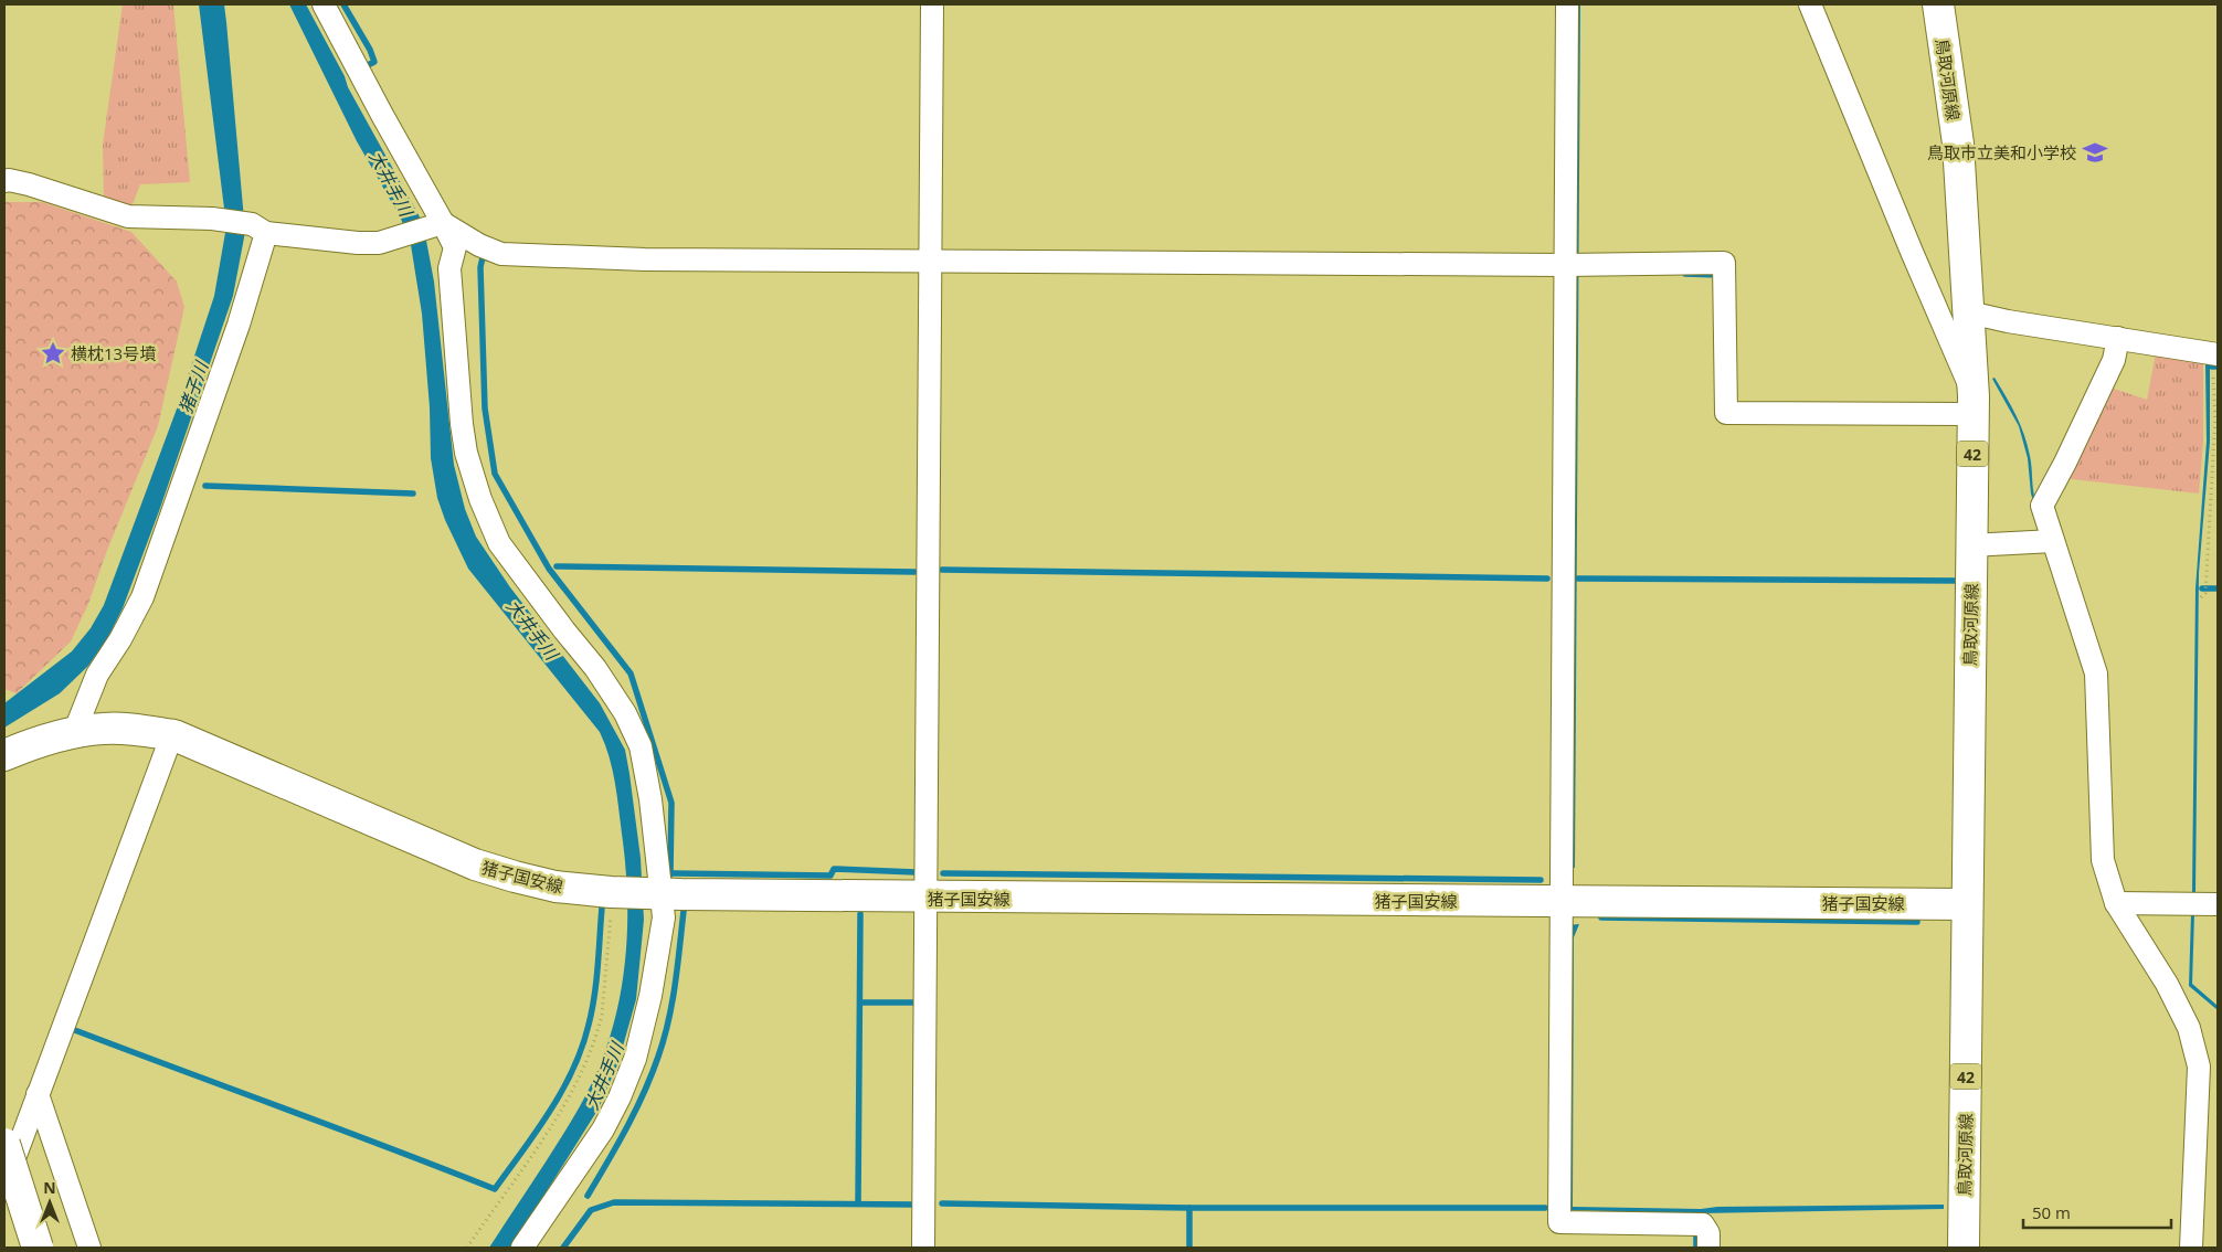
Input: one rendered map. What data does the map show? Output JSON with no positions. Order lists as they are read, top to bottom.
{
  "streets": {
    "main road": ["鳥取河原線", "42", "猪子国安線"]
  },
  "crossings": [
    ["鳥取河原線", "猪子国安線"]
  ],
  "water": ["大井手川", "猪子川"],
  "places": {
    "school or university": ["鳥取市立美和小学校"],
    "place": ["横枕13号墳"]
  },
  "scale_bar": "50 m",
  "north": "top"
}
